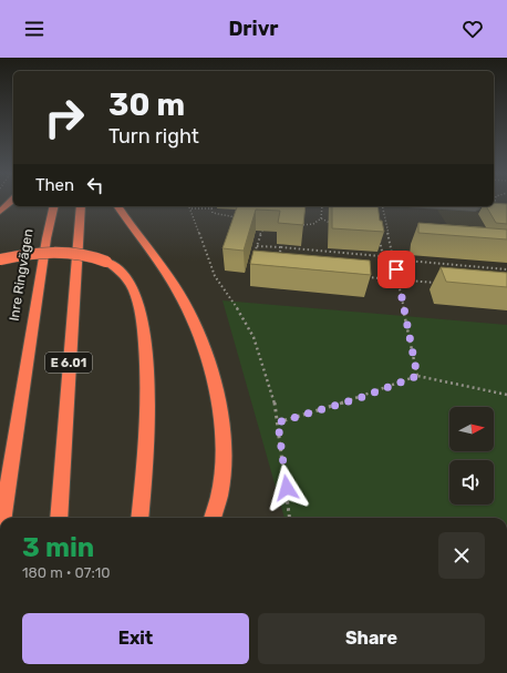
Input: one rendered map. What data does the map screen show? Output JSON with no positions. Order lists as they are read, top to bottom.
{
  "streets": {
    "highway": ["Inre Ringvägen", "E 6.01"]
  },
  "north": "right",
  "page": {
    "header": "Drivr",
    "turn": ["30 m", "Turn right"],
    "then": "Then",
    "heading": ["3 min", "180 m · 07:10"],
    "buttons": ["Exit", "Share"]
  }
}
